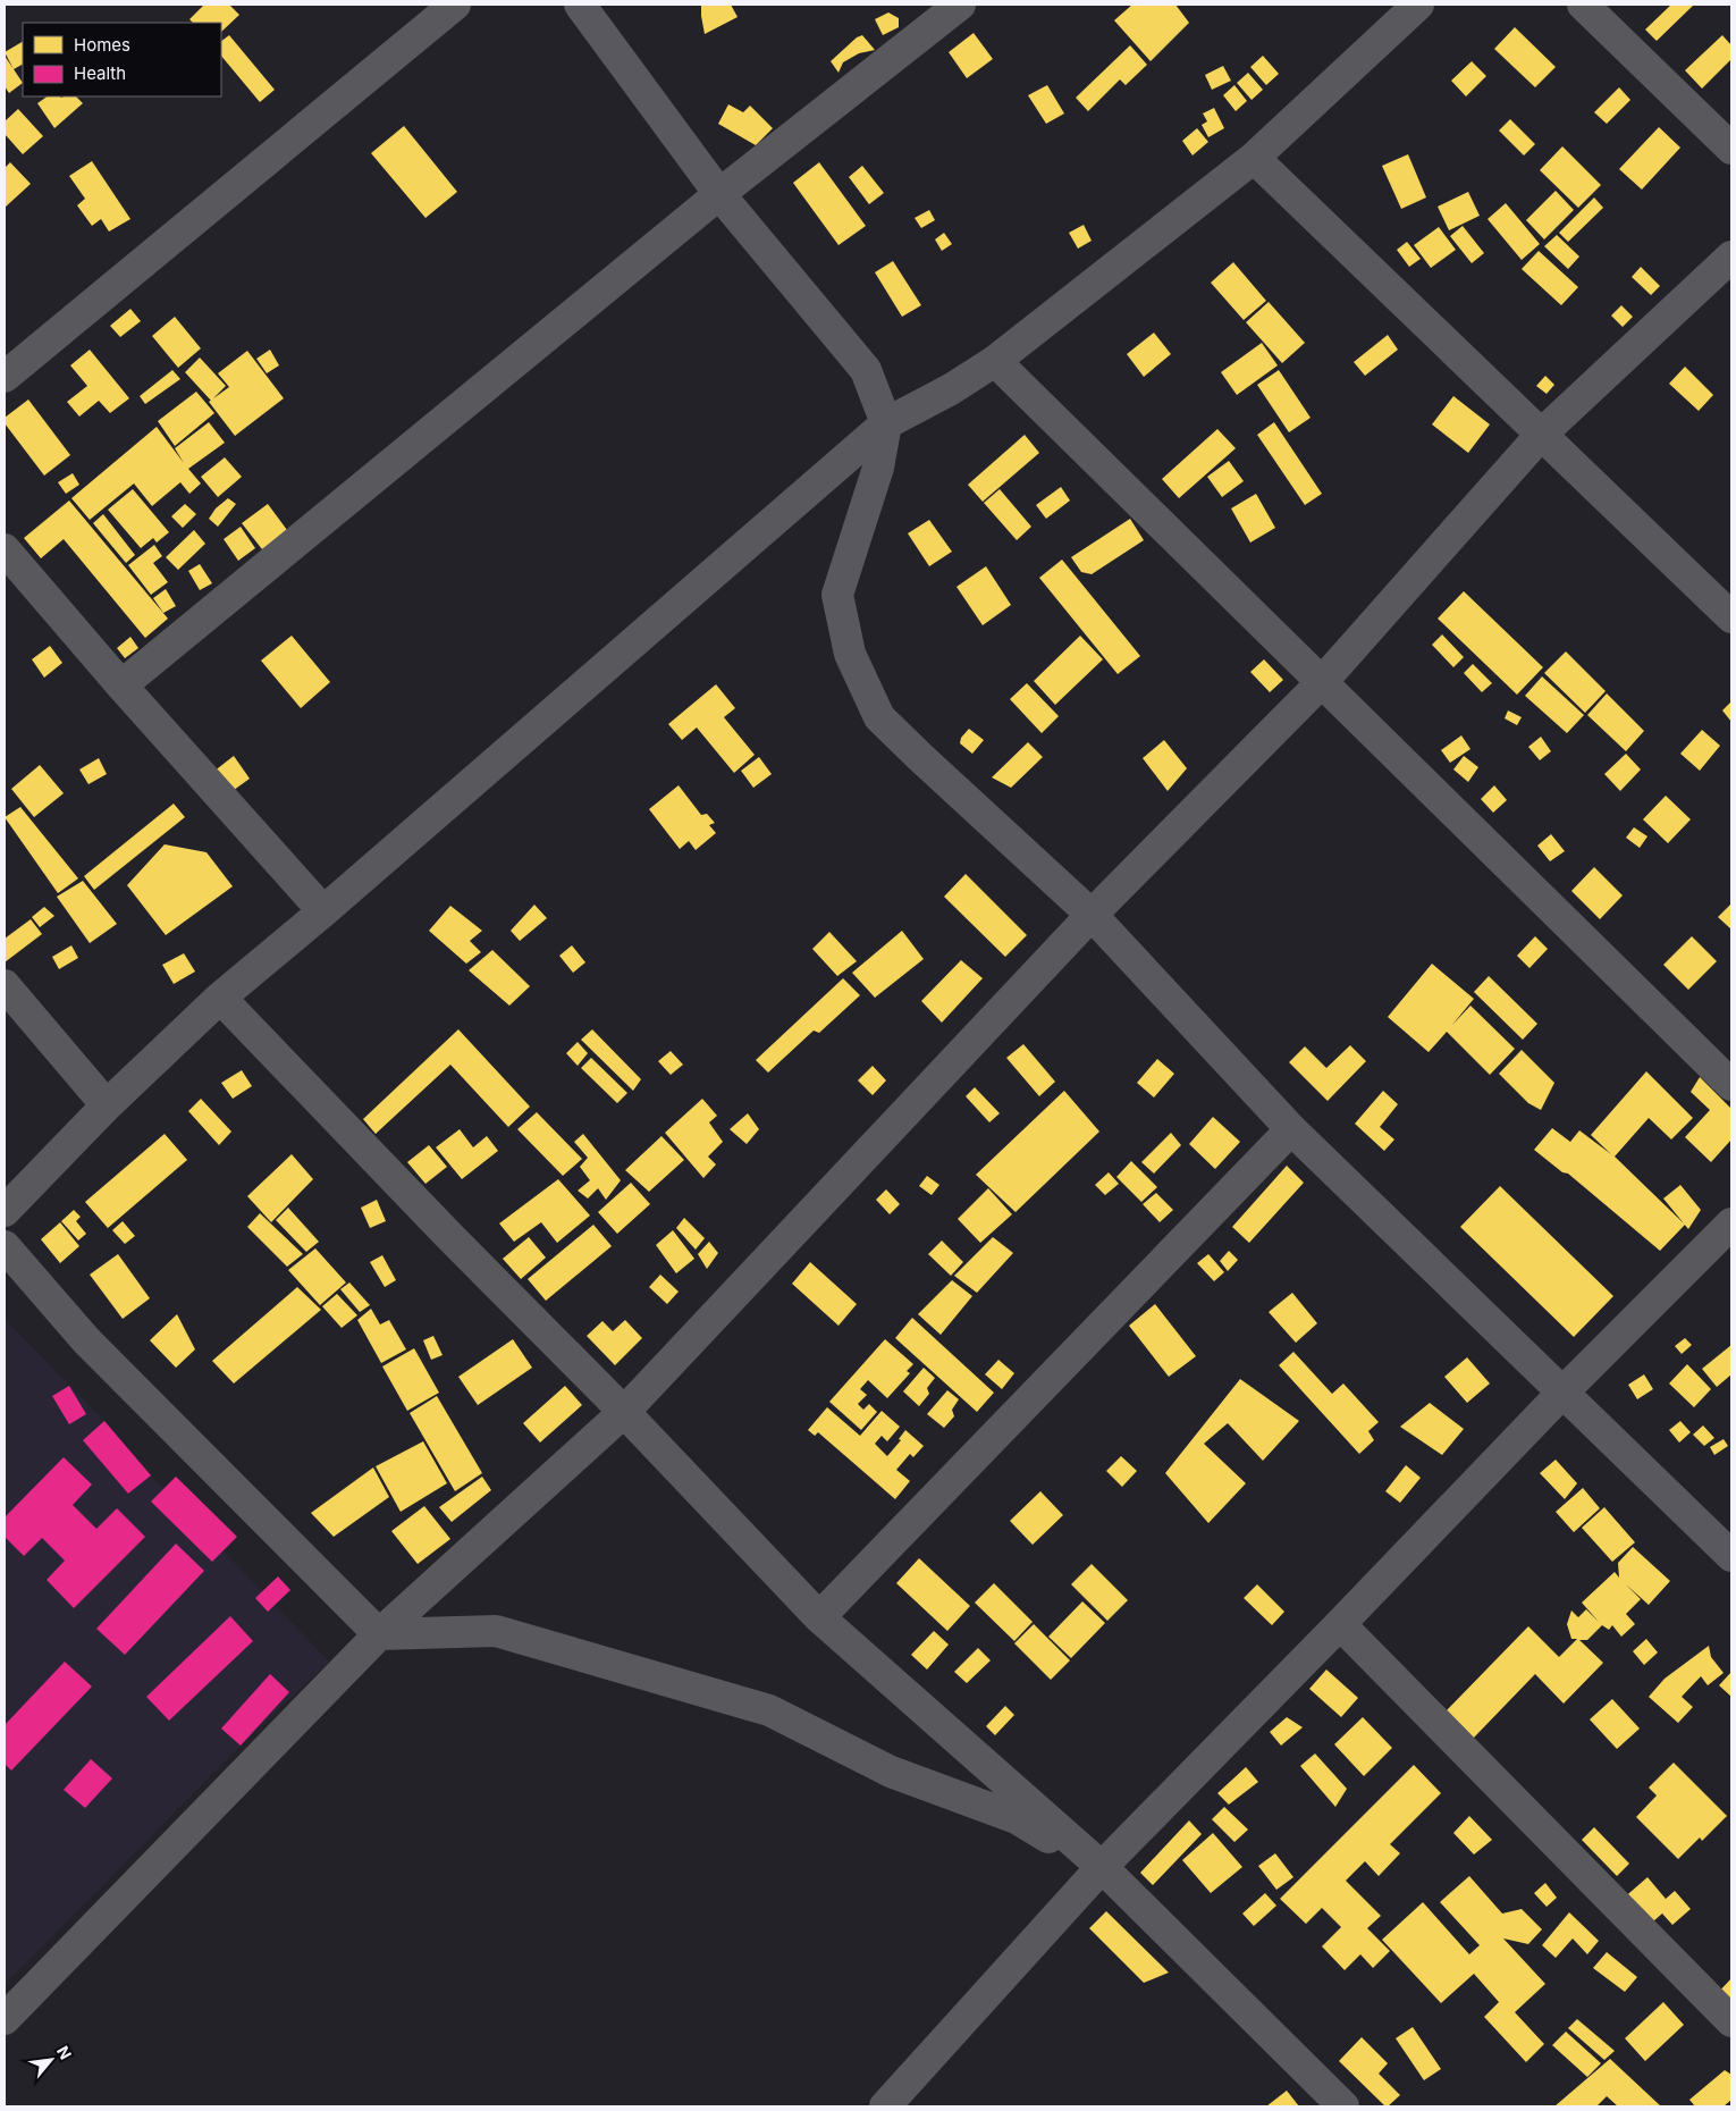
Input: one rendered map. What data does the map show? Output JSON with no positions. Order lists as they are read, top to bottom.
{
  "legend": ["Homes", "Health"],
  "north": "top right"
}
